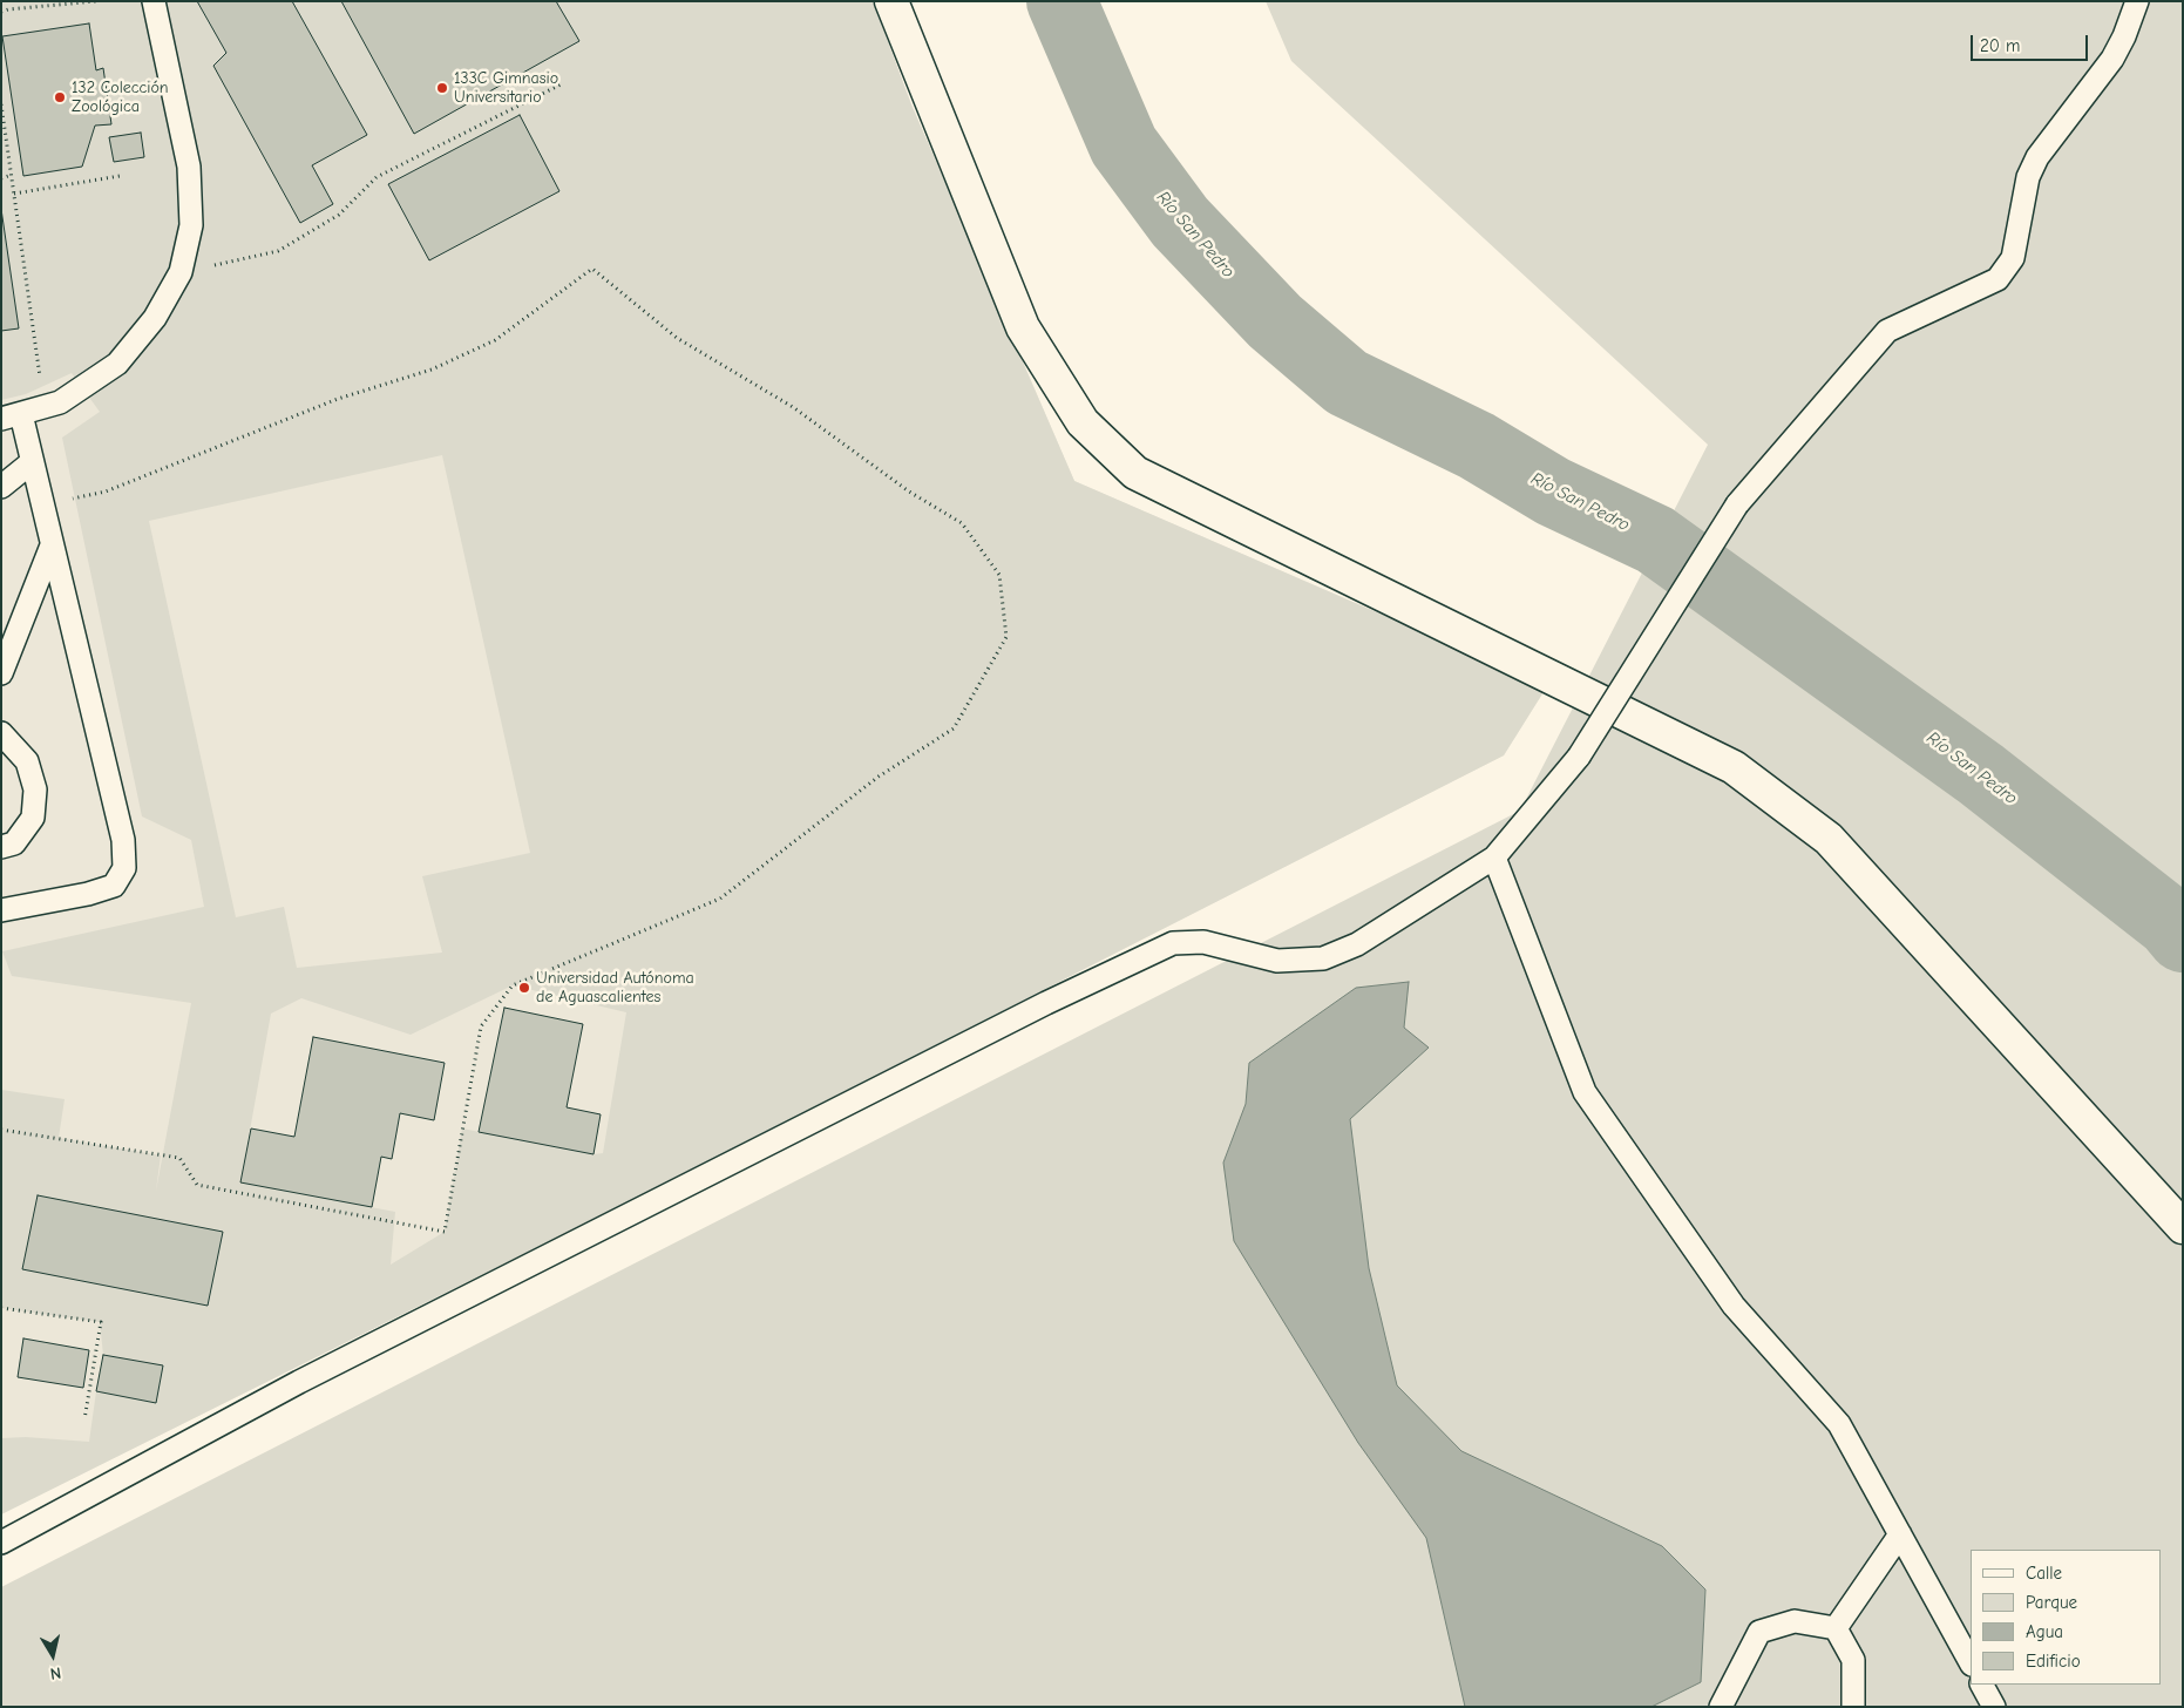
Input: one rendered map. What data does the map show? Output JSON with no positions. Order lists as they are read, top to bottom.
{
  "water": ["Río San Pedro"],
  "places": ["133C Gimnasio Universitario", "132 Colección Zoológica", "Universidad Autónoma de Aguascalientes"],
  "legend": [
    "Calle",
    "Parque",
    "Agua",
    "Edificio"
  ],
  "scale_bar": "20 m",
  "north": "bottom"
}
